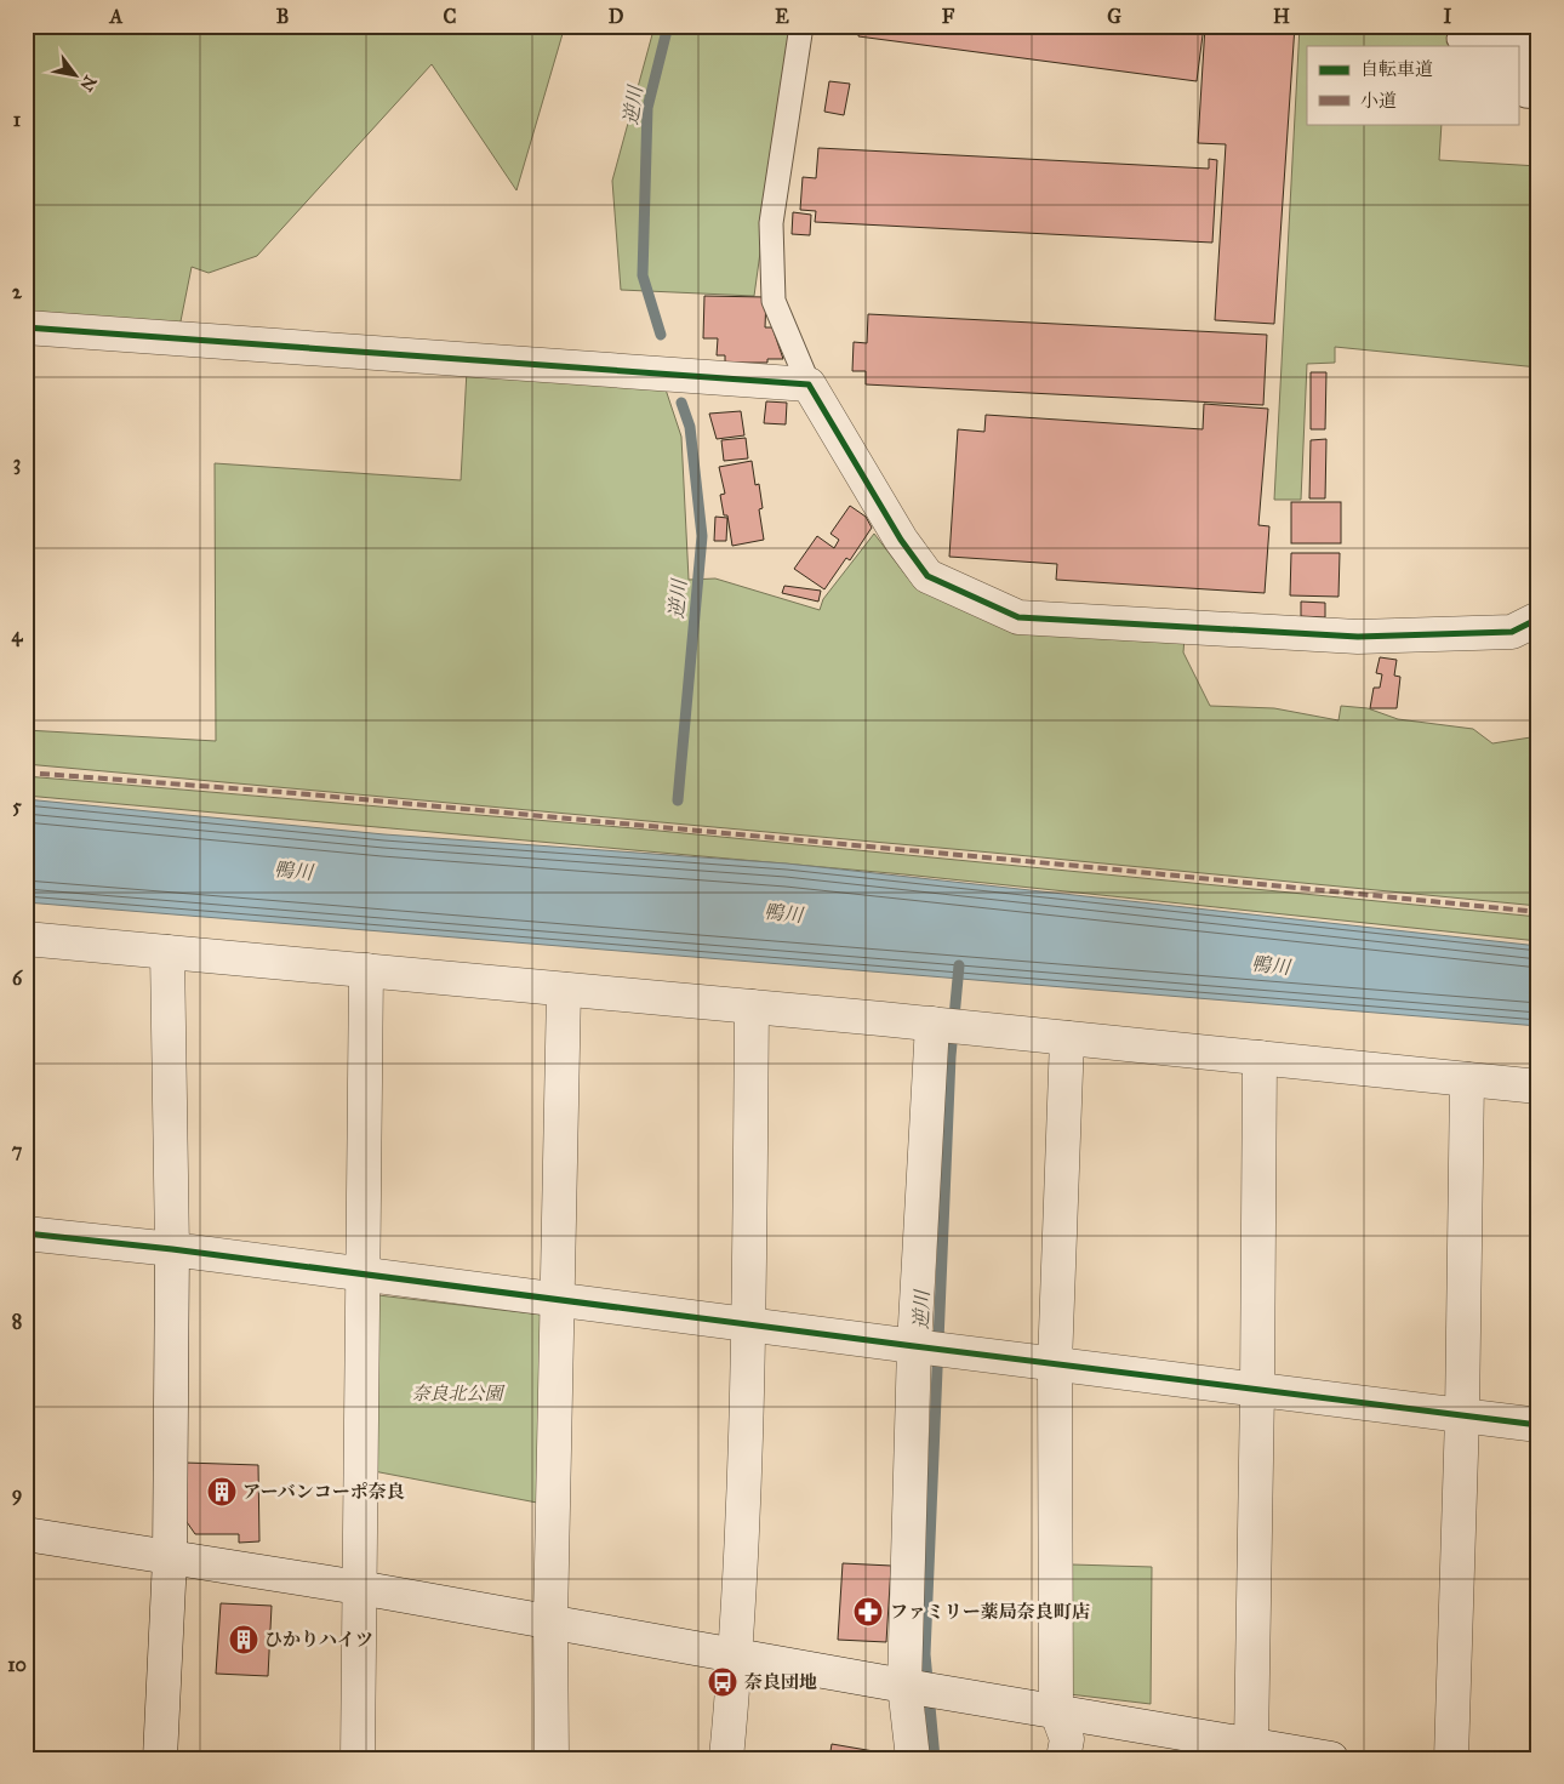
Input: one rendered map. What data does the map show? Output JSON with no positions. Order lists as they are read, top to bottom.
{
  "water": ["逆川", "鴨川"],
  "parks": ["奈良北公園"],
  "places": {
    "building": ["アーバンコーポ奈良", "ひかりハイツ"],
    "pharmacy": ["ファミリー薬局奈良町店"],
    "bus stop": ["奈良団地"]
  },
  "legend": ["自転車道", "小道"],
  "north": "bottom right",
  "grid": {
    "columns": [
      "A",
      "B",
      "C",
      "D",
      "E",
      "F",
      "G",
      "H",
      "I"
    ],
    "rows": [
      "1",
      "2",
      "3",
      "4",
      "5",
      "6",
      "7",
      "8",
      "9",
      "10"
    ]
  }
}
